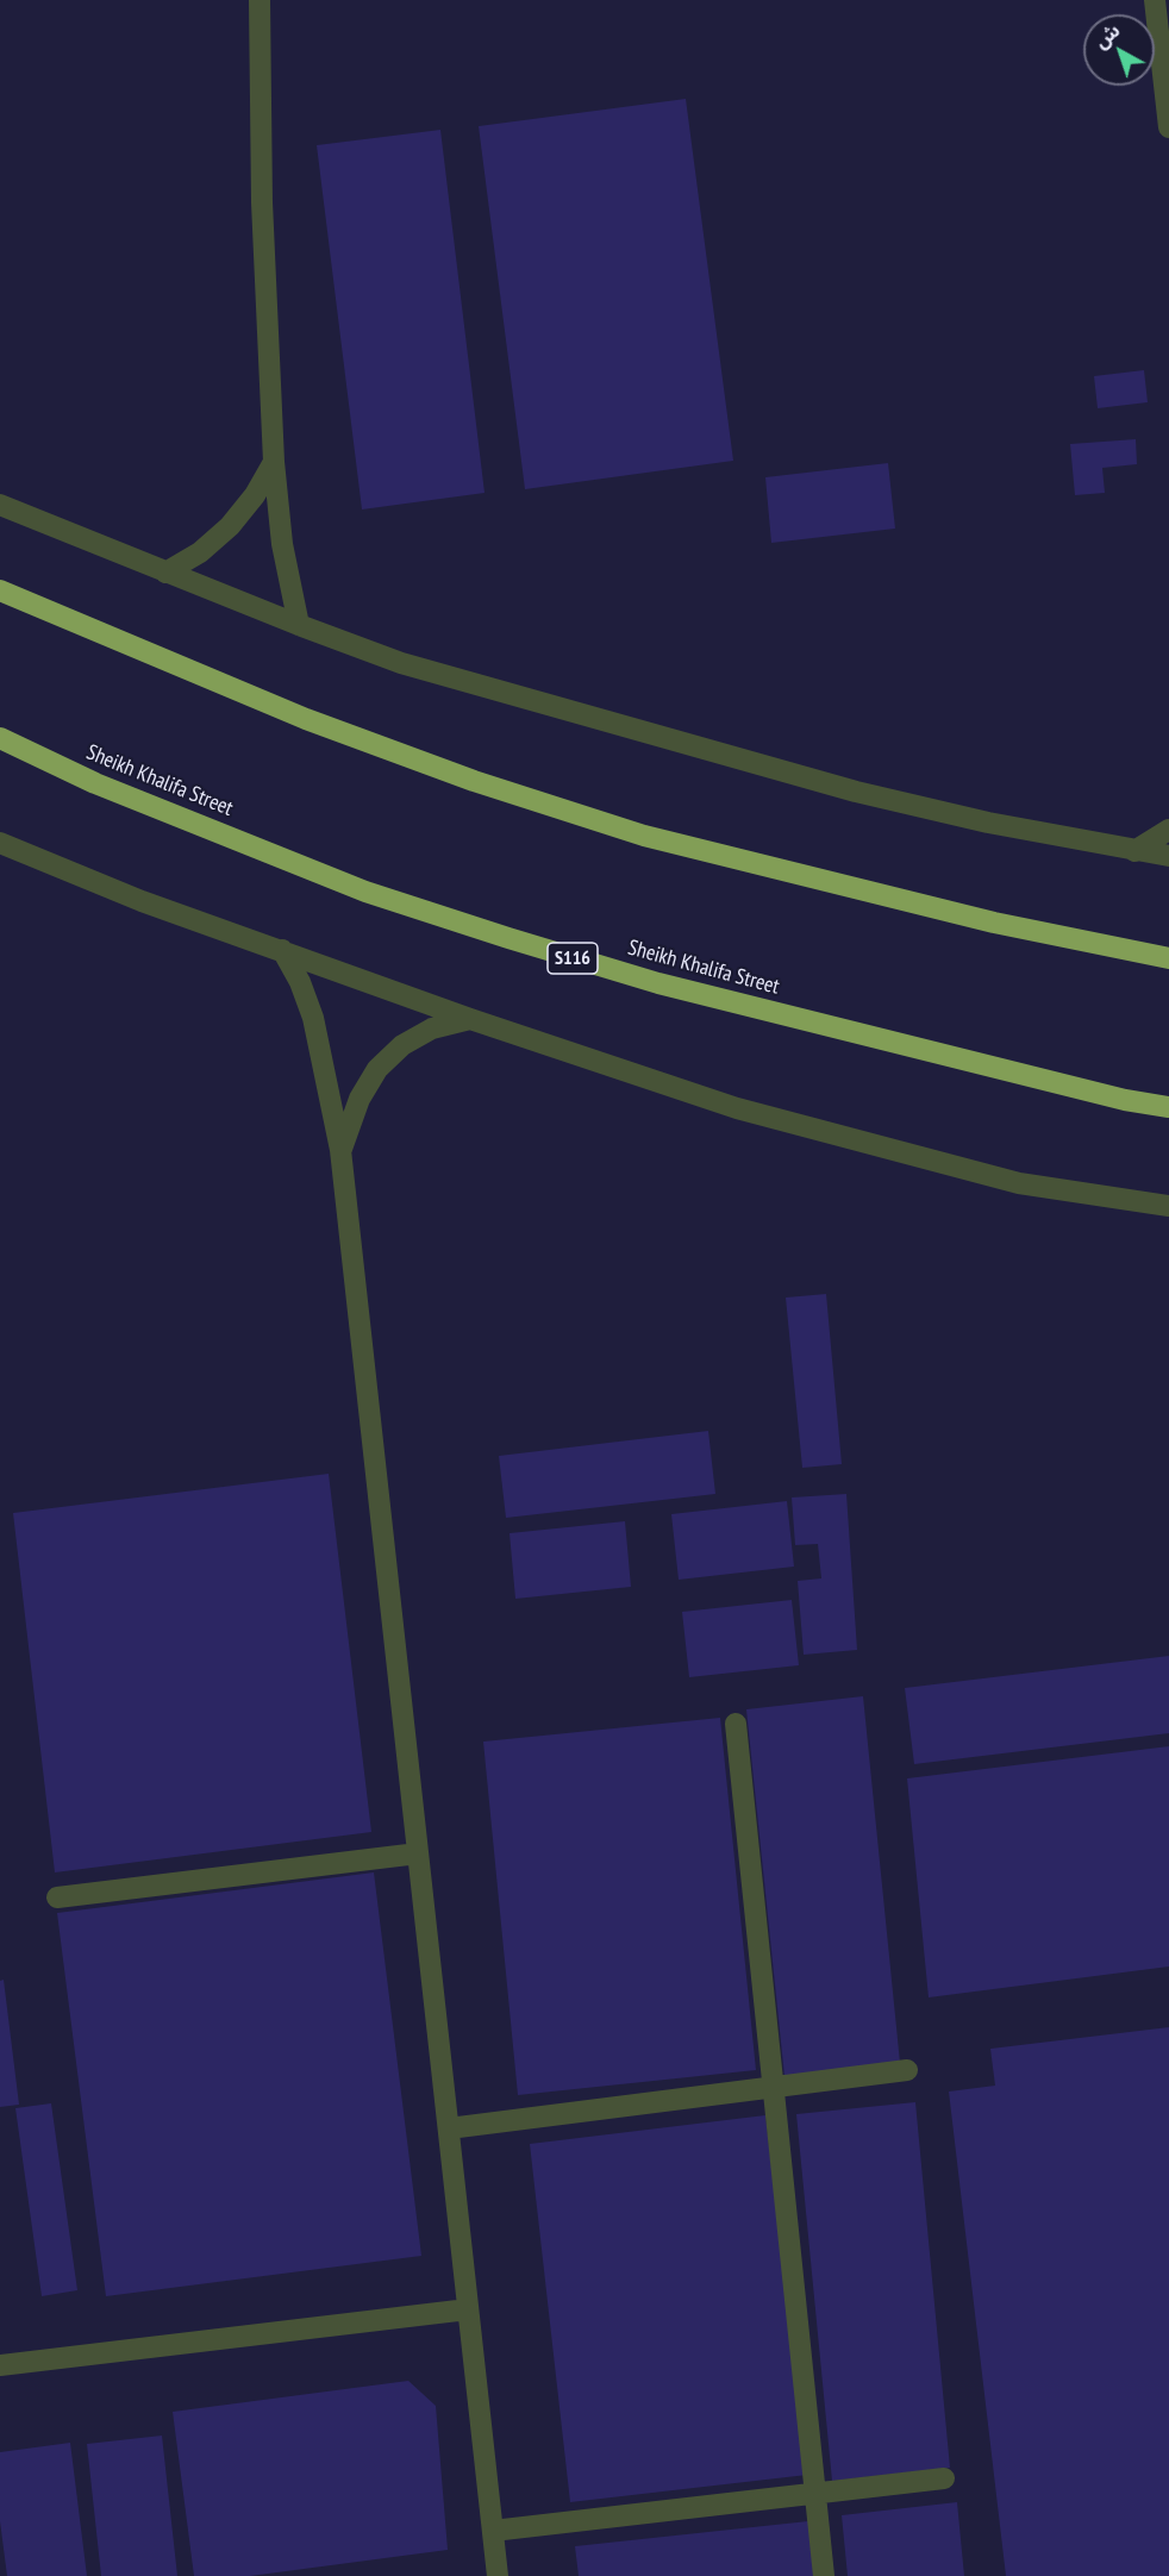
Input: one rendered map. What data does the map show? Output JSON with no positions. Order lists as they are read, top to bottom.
{
  "streets": {
    "highway": ["Sheikh Khalifa Street", "S116"]
  },
  "north": "top left"
}
